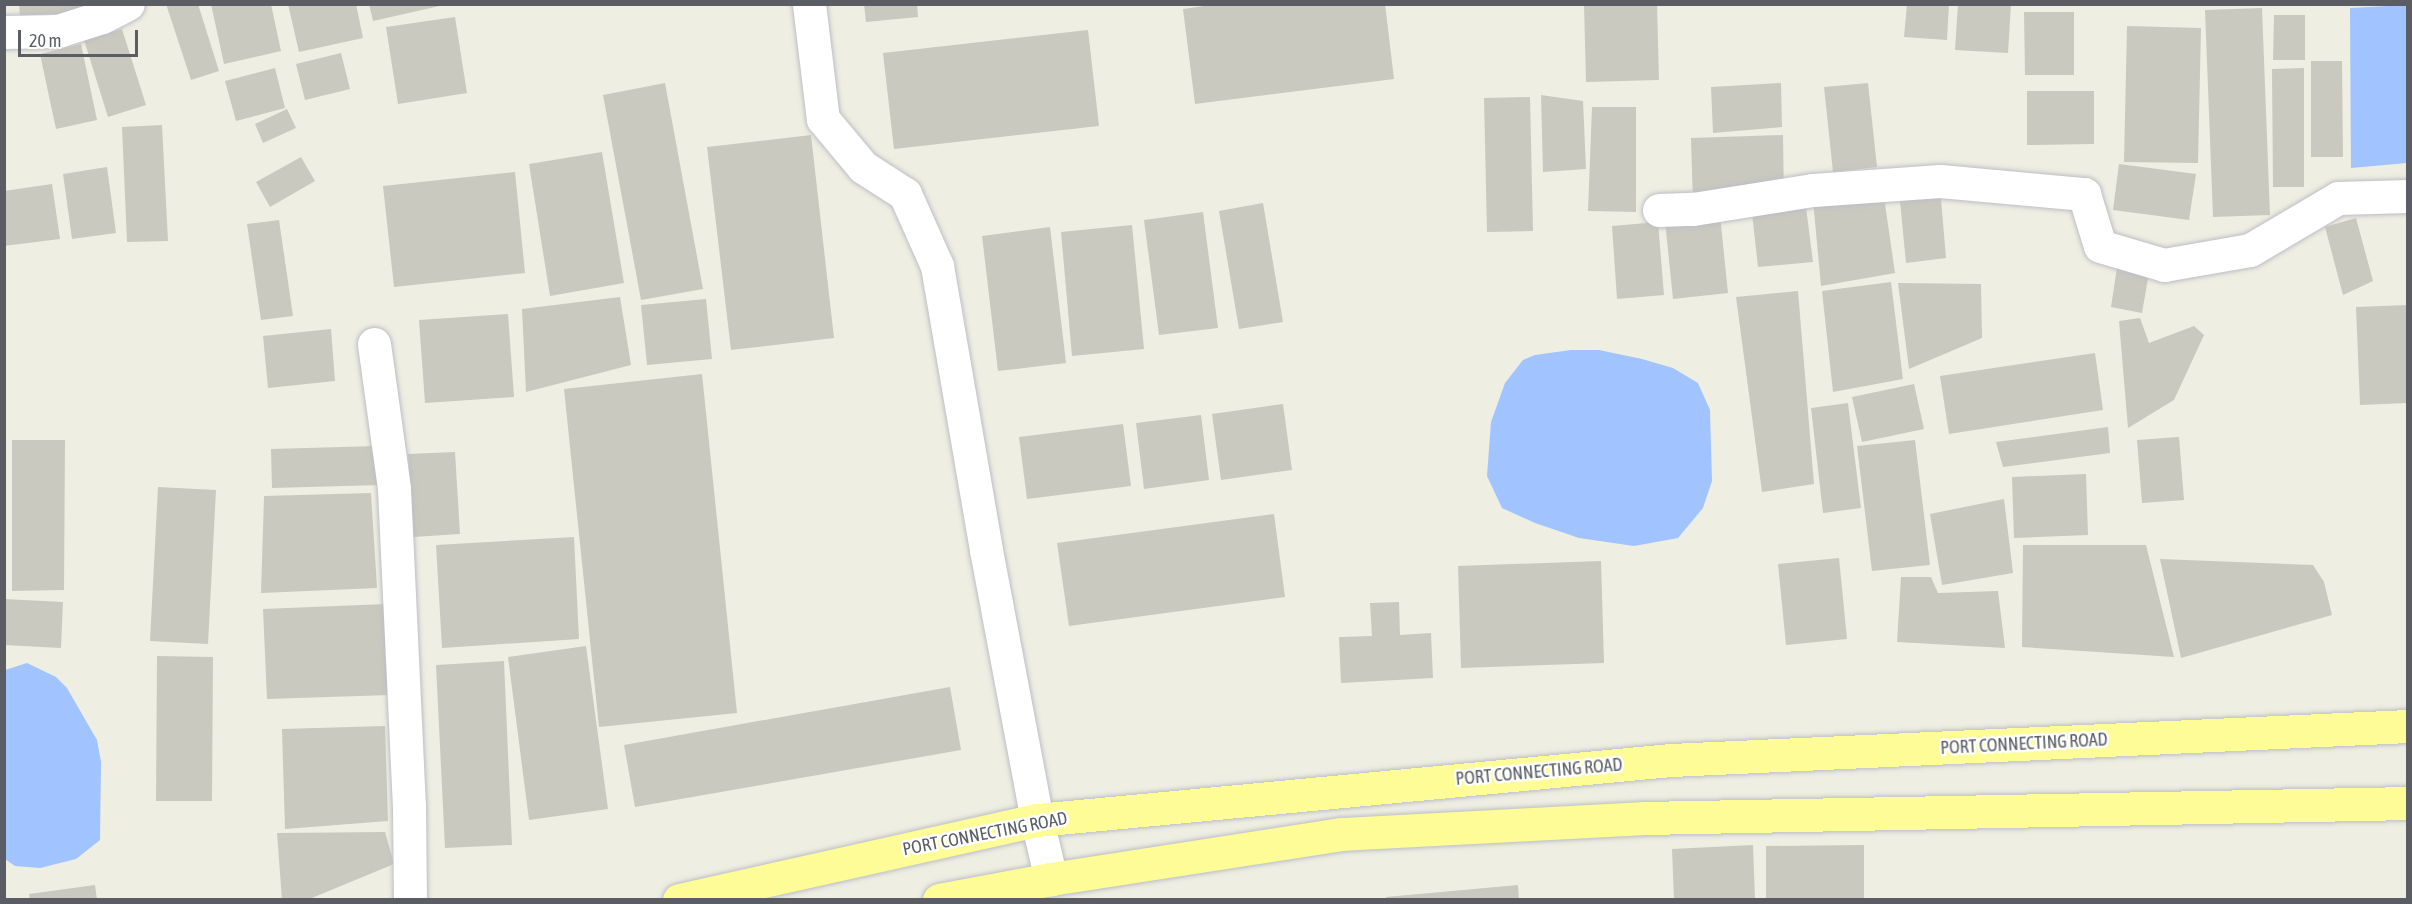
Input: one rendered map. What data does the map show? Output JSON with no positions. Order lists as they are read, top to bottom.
{
  "streets": {
    "highway": ["PORT CONNECTING ROAD"]
  },
  "scale_bar": "20 m"
}
